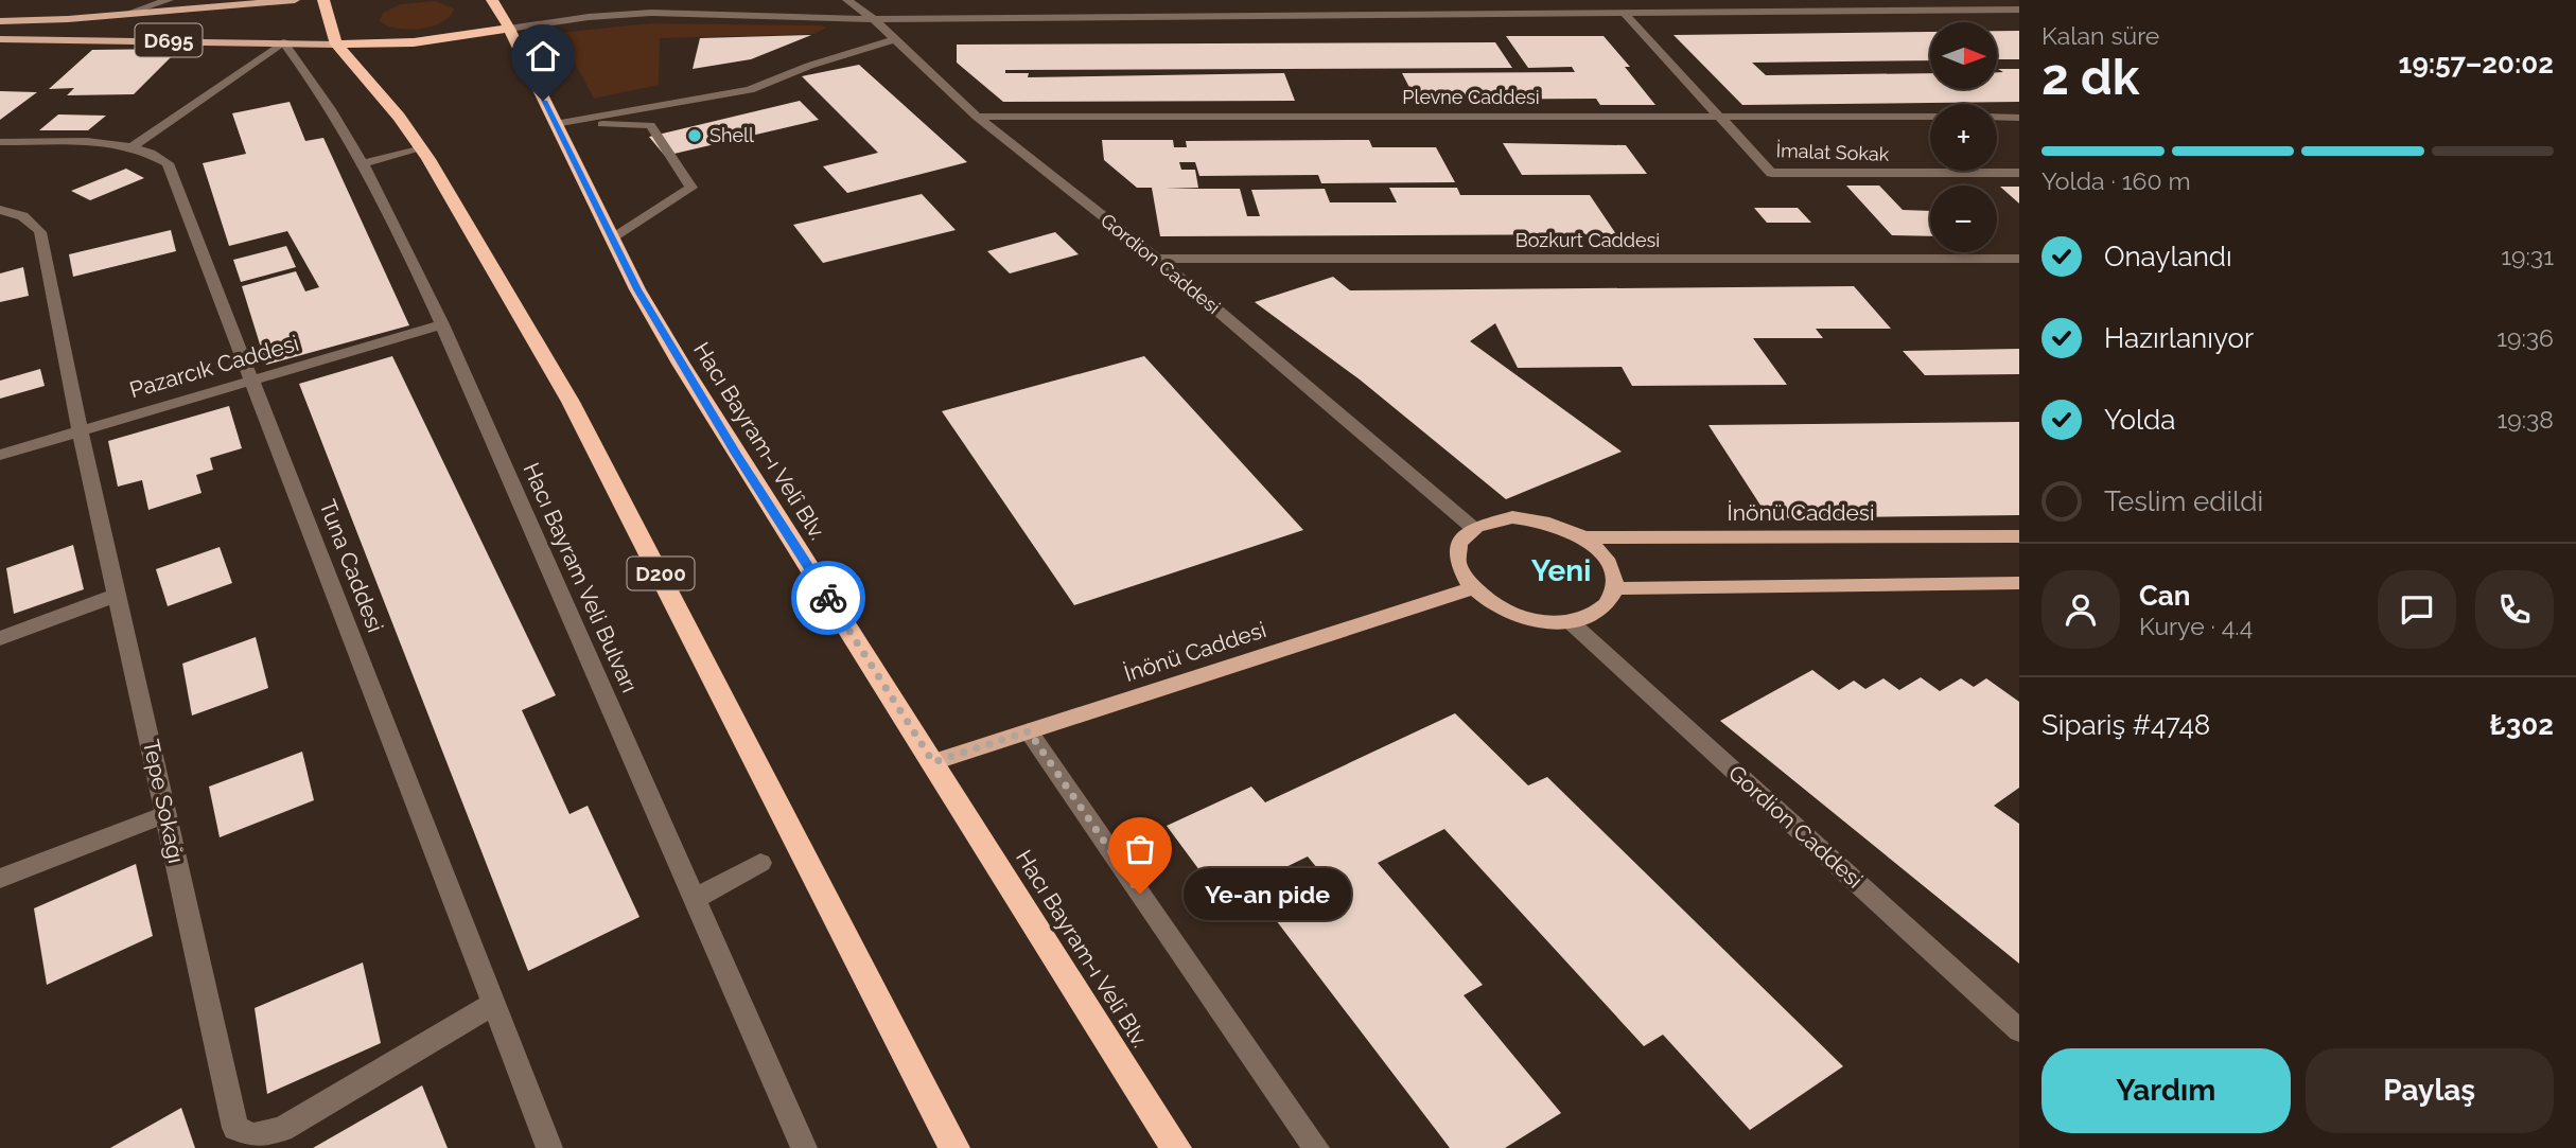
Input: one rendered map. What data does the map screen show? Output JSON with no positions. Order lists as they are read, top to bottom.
{
  "streets": {
    "highway": ["Hacı Bayram-ı Velî Blv.", "D200"],
    "main road": ["D695", "İnönü Caddesi"],
    "street": [
      "Plevne Caddesi",
      "İmalat Sokak",
      "Bozkurt Caddesi",
      "Gordion Caddesi",
      "Pazarcık Caddesi",
      "Tuna Caddesi",
      "Hacı Bayram Veli Bulvarı",
      "Tepe Sokağı"
    ]
  },
  "crossings": [
    ["D695", "D200"],
    ["D695", "Hacı Bayram Veli Bulvarı"],
    ["Plevne Caddesi", "İmalat Sokak"],
    ["Plevne Caddesi", "Gordion Caddesi"],
    ["Bozkurt Caddesi", "Gordion Caddesi"],
    ["Gordion Caddesi", "İnönü Caddesi"],
    ["Pazarcık Caddesi", "Tuna Caddesi"],
    ["Pazarcık Caddesi", "Hacı Bayram Veli Bulvarı"],
    ["Pazarcık Caddesi", "Tepe Sokağı"],
    ["Hacı Bayram-ı Velî Blv.", "İnönü Caddesi"],
    ["Tuna Caddesi", "Tepe Sokağı"]
  ],
  "districts": ["Yeni"],
  "places": ["Shell", "Ye-an pide"],
  "north": "right",
  "page": {
    "heading": ["2 dk", "Kalan süre", "19:57–20:02"],
    "panel": [
      "Can",
      "Kurye · 4.4",
      "Sipariş #4748",
      "₺302"
    ],
    "map_buttons": ["+", "−"],
    "bar": "Yolda · 160 m",
    "list": [
      ["Onaylandı", "19:31"],
      ["Hazırlanıyor", "19:36"],
      ["Yolda", "19:38"],
      "Teslim edildi"
    ],
    "bubble": "Ye-an pide",
    "buttons": ["Yardım", "Paylaş"]
  }
}
